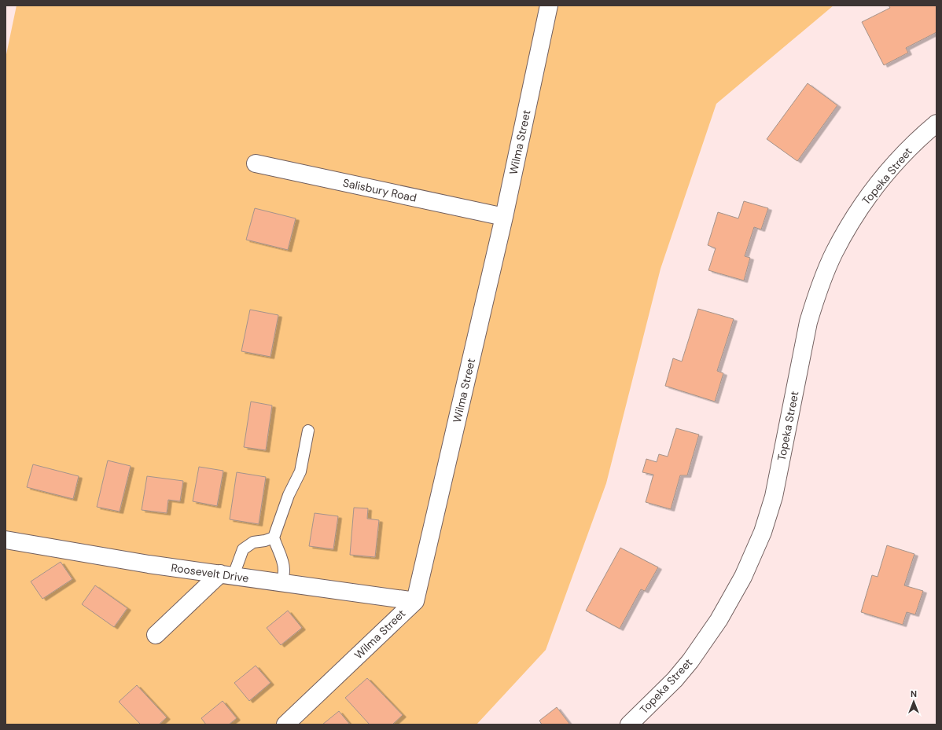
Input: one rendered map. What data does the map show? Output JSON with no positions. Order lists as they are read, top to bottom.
{
  "streets": {
    "street": [
      "Wilma Street",
      "Topeka Street",
      "Salisbury Road",
      "Roosevelt Drive"
    ]
  },
  "crossings": [
    ["Wilma Street", "Salisbury Road"],
    ["Wilma Street", "Roosevelt Drive"]
  ],
  "north": "top"
}
